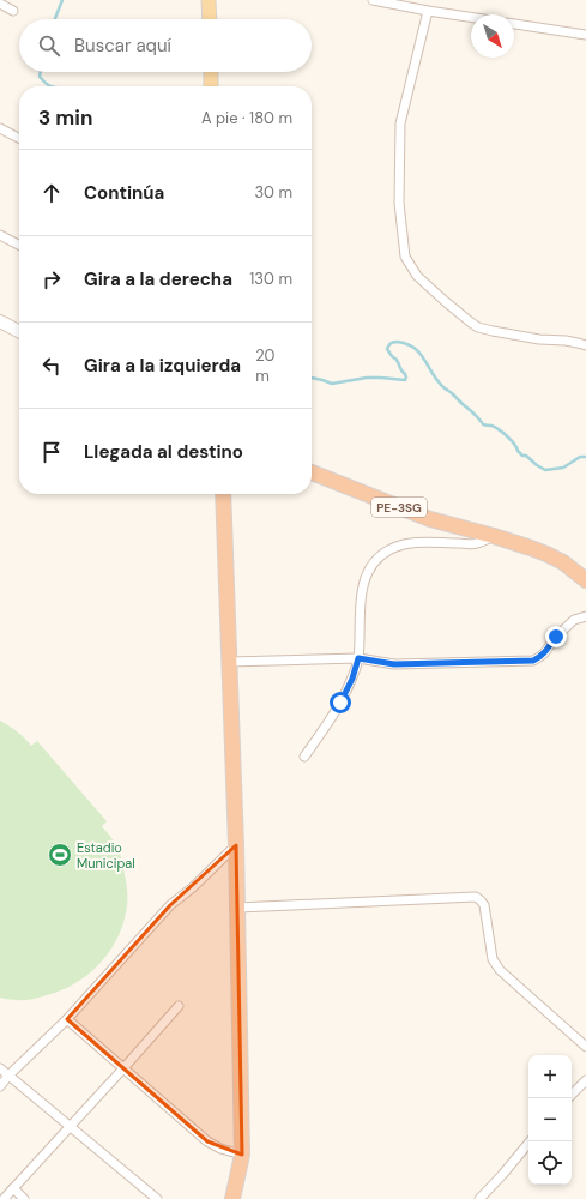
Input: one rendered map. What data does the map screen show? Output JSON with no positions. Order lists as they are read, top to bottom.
{
  "streets": {
    "highway": ["PE-3SG"]
  },
  "places": {
    "sports": ["Estadio Municipal"]
  },
  "north": "bottom right",
  "page": {
    "search": "Buscar aquí",
    "heading": ["3 min", "A pie · 180 m"],
    "list": [
      ["Continúa", "30 m"],
      ["Gira a la derecha", "130 m"],
      ["Gira a la izquierda", "20 m"],
      "Llegada al destino"
    ],
    "map_buttons": ["+", "−"]
  }
}
